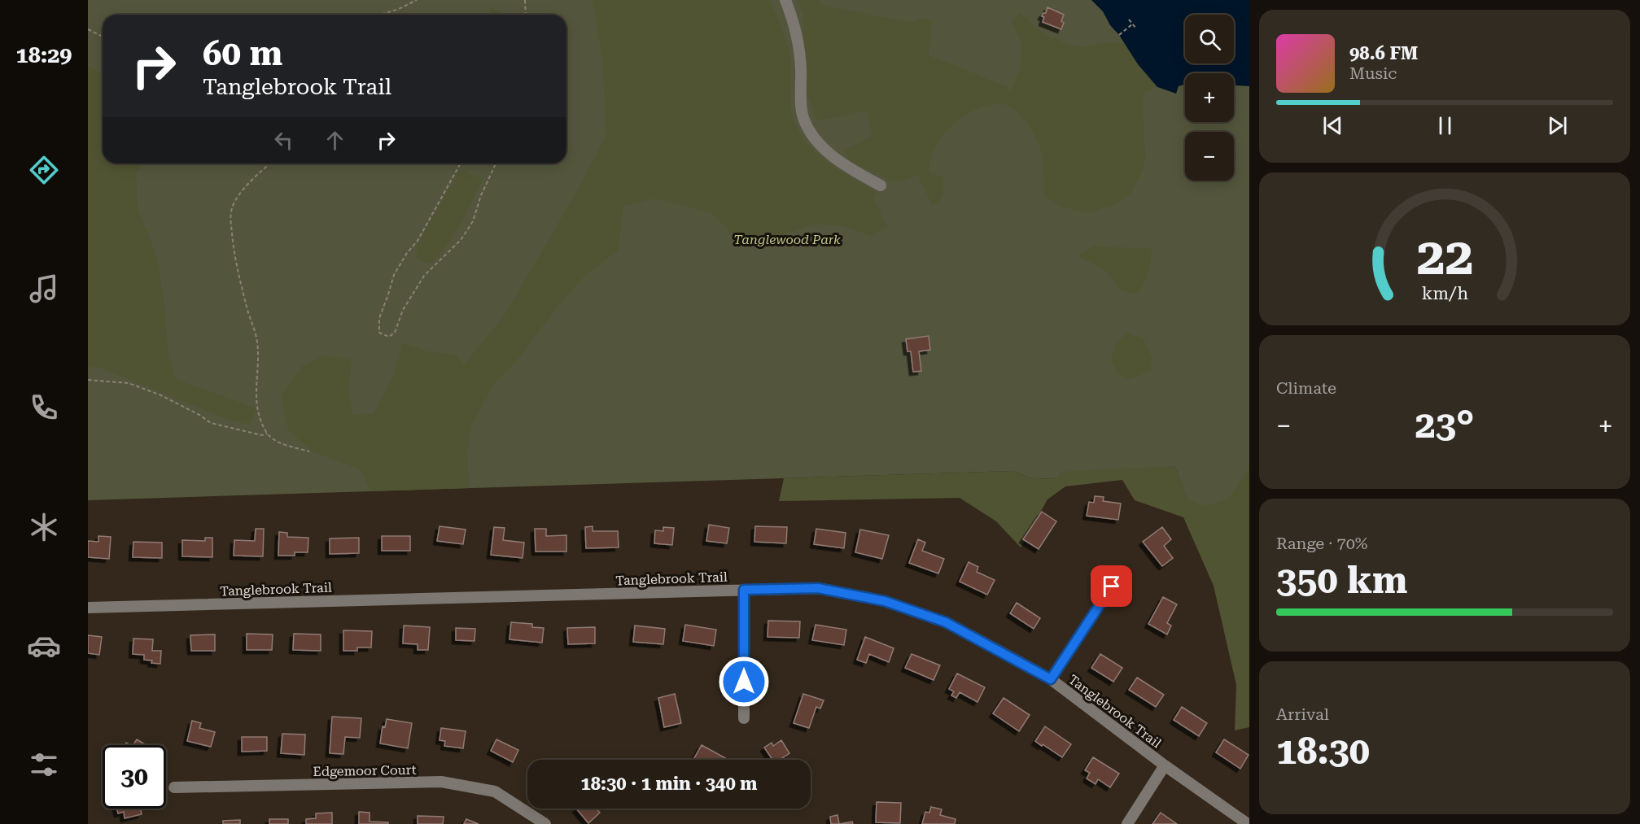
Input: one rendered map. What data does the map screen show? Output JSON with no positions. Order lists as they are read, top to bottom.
{
  "streets": {
    "street": ["Tanglebrook Trail", "Edgemoor Court"]
  },
  "parks": ["Tanglewood Park"],
  "page": {
    "tabs": "18:29",
    "map_buttons": ["+", "−"],
    "turn": ["60 m", "Tanglebrook Trail"],
    "song": ["98.6 FM", "Music"],
    "tile": [
      "Climate",
      ["Range · 70%", "350 km"],
      ["Arrival", "18:30"]
    ],
    "heat": ["−", "23°", "+"],
    "limit": "30",
    "trip": "18:30 · 1 min · 340 m",
    "gauge": ["22", "km/h"]
  }
}
